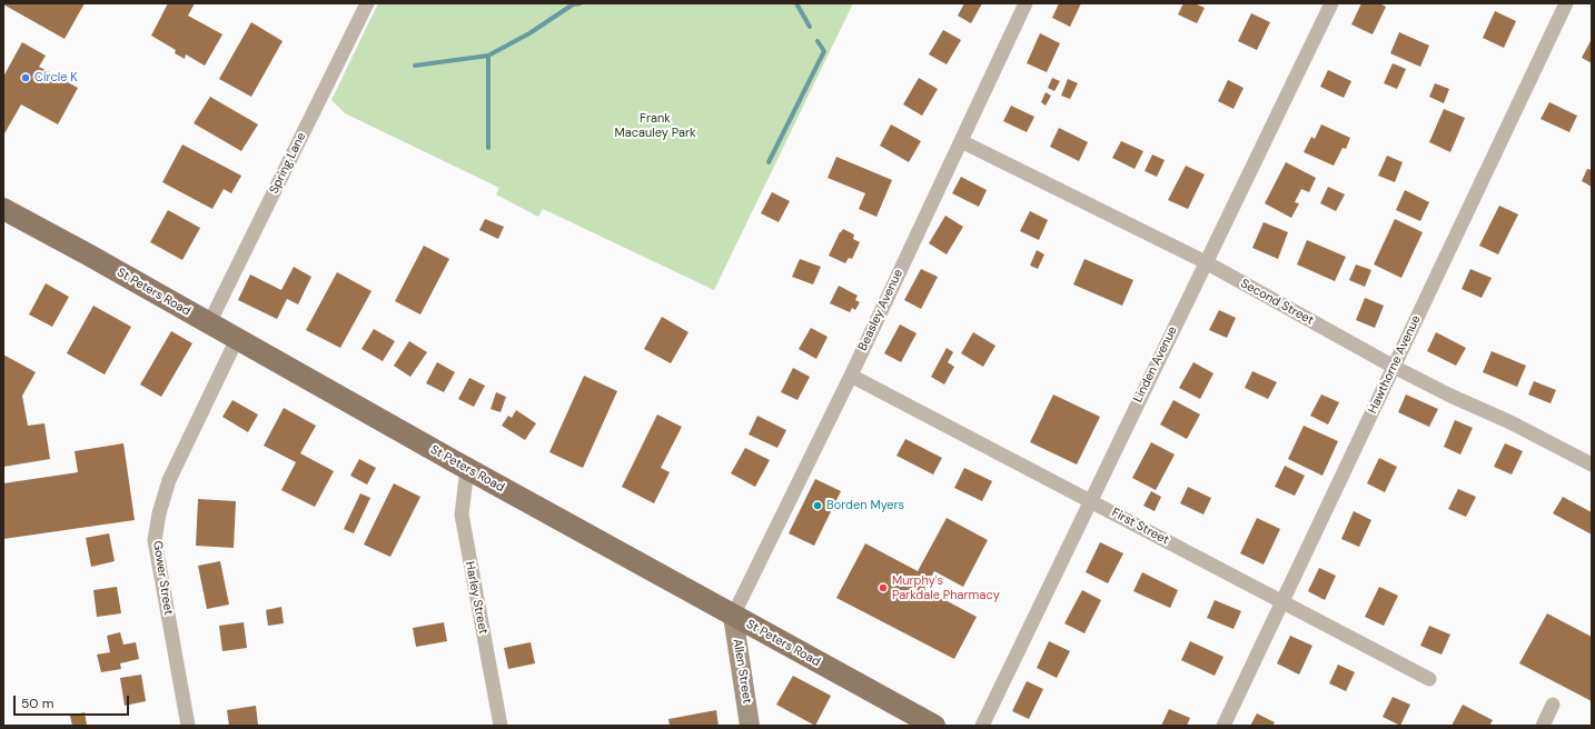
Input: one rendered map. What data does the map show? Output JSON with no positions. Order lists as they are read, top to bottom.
{
  "streets": {
    "main road": ["St Peters Road"],
    "street": [
      "Spring Lane",
      "Second Street",
      "Beasley Avenue",
      "Linden Avenue",
      "Hawthorne Avenue",
      "First Street",
      "Gower Street",
      "Harley Street",
      "Allen Street"
    ]
  },
  "crossings": [
    ["Spring Lane", "St Peters Road"],
    ["St Peters Road", "Beasley Avenue"],
    ["St Peters Road", "Gower Street"],
    ["St Peters Road", "Harley Street"],
    ["St Peters Road", "Allen Street"],
    ["Second Street", "Beasley Avenue"],
    ["Second Street", "Linden Avenue"],
    ["Second Street", "Hawthorne Avenue"],
    ["Beasley Avenue", "First Street"],
    ["Beasley Avenue", "Allen Street"],
    ["Linden Avenue", "First Street"],
    ["Hawthorne Avenue", "First Street"]
  ],
  "parks": ["Frank Macauley Park"],
  "places": ["Circle K", "Borden Myers", "Murphy's Parkdale Pharmacy"],
  "scale_bar": "50 m"
}
